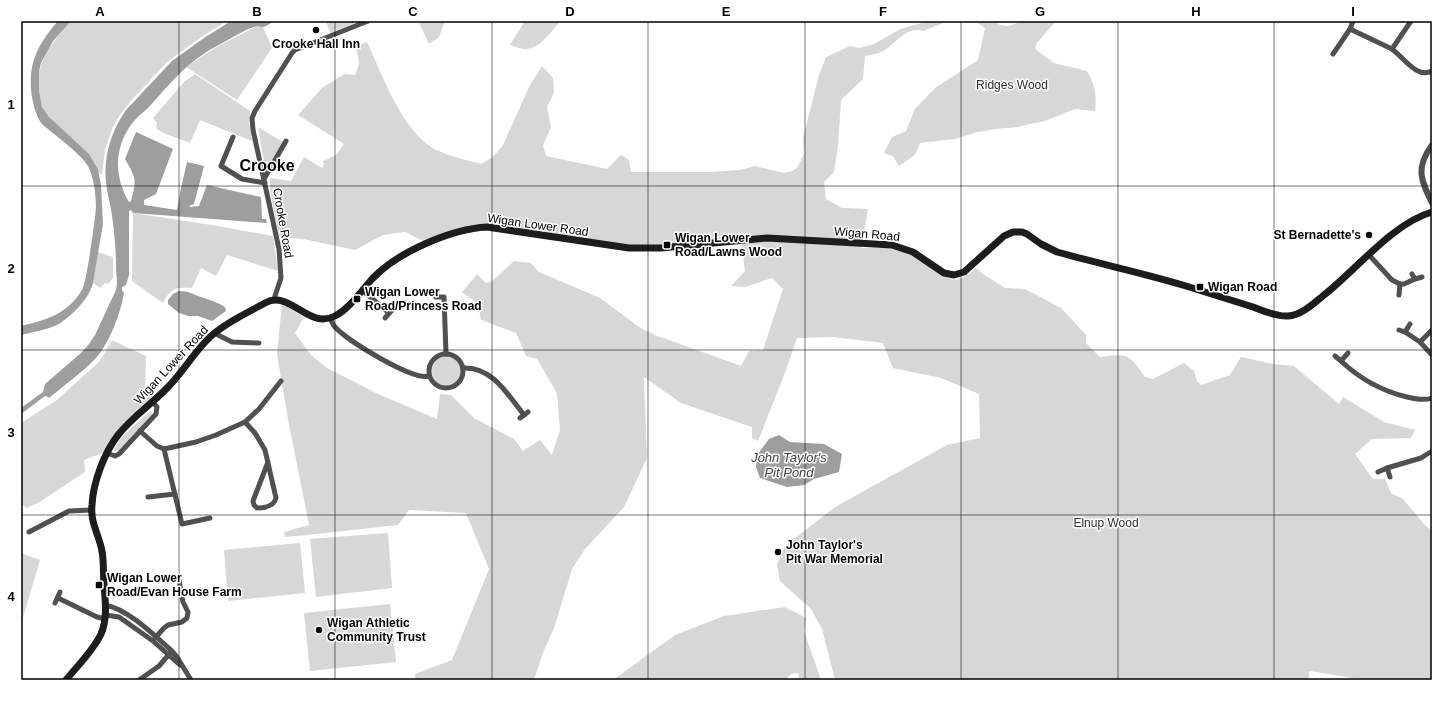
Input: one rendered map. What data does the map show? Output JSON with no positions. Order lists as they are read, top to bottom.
{
  "streets": {
    "main road": ["Wigan Lower Road", "Wigan Road"],
    "street": ["Crooke Road"]
  },
  "crossings": [
    ["Crooke Road", "Wigan Lower Road"],
    ["Wigan Lower Road", "Wigan Road"]
  ],
  "districts": ["Crooke"],
  "water": ["John Taylor's Pit Pond"],
  "parks": ["Ridges Wood", "Elnup Wood"],
  "places": {
    "other": [
      "Crooke Hall Inn",
      "St Bernadette's",
      "John Taylor's Pit War Memorial",
      "Wigan Athletic Community Trust"
    ],
    "transit": [
      "Wigan Lower Road/Lawns Wood",
      "Wigan Road",
      "Wigan Lower Road/Princess Road",
      "Wigan Lower Road/Evan House Farm"
    ]
  },
  "grid": {
    "columns": [
      "A",
      "B",
      "C",
      "D",
      "E",
      "F",
      "G",
      "H",
      "I"
    ],
    "rows": [
      "1",
      "2",
      "3",
      "4"
    ]
  }
}
